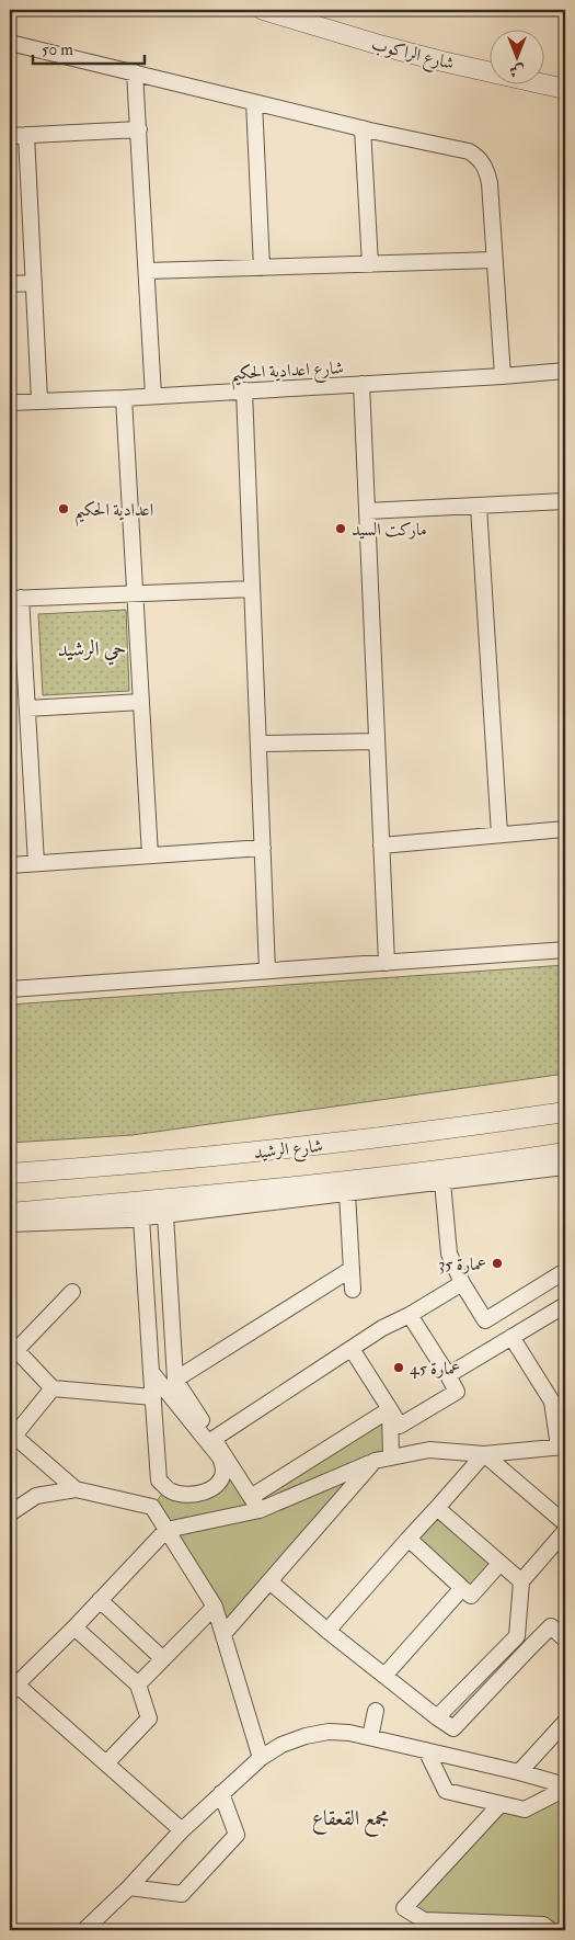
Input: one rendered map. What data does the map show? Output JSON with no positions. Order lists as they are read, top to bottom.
{
  "streets": {
    "street": ["شارع الراكوب", "شارع اعدادية الحكيم", "شارع الرشيد"]
  },
  "districts": ["حي الرشيد", "مجمع القعقاع"],
  "places": [
    "اعدادية الحكيم",
    "ماركت السيد",
    "عمارة 35",
    "عمارة 45"
  ],
  "scale_bar": "50 m",
  "north": "bottom"
}
